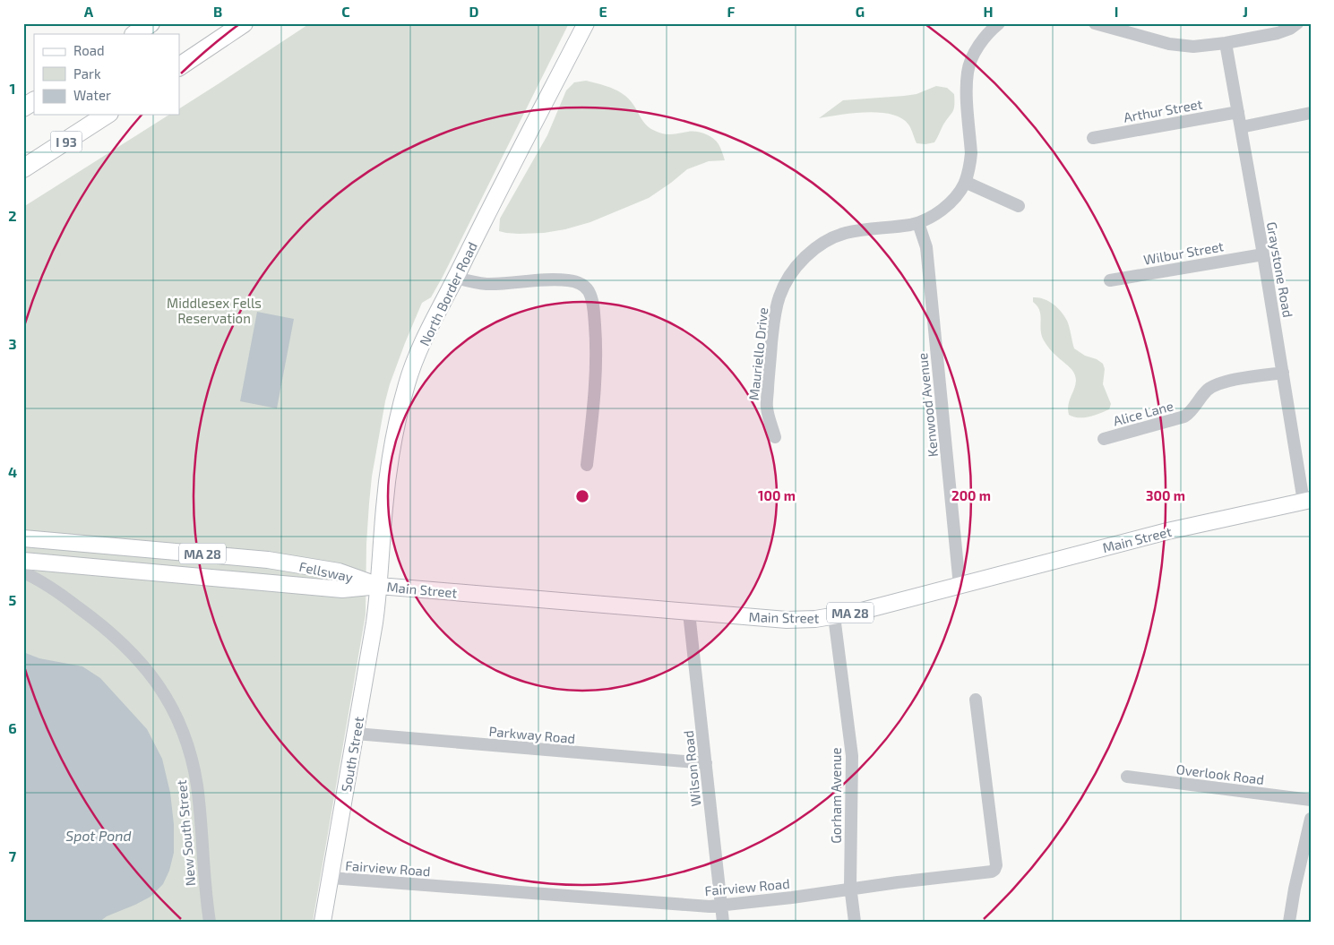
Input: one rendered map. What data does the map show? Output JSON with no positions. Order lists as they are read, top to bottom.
{
  "streets": {
    "highway": ["I 93"],
    "main road": [
      "North Border Road",
      "Main Street",
      "MA 28",
      "Fellsway",
      "South Street"
    ],
    "street": [
      "Arthur Street",
      "Wilbur Street",
      "Graystone Road",
      "Mauriello Drive",
      "Kenwood Avenue",
      "Alice Lane",
      "Parkway Road",
      "Wilson Road",
      "Overlook Road",
      "Gorham Avenue",
      "New South Street",
      "Fairview Road"
    ]
  },
  "crossings": [
    ["Arthur Street", "Graystone Road"],
    ["Wilbur Street", "Graystone Road"],
    ["Graystone Road", "Alice Lane"],
    ["Graystone Road", "Main Street"],
    ["North Border Road", "Main Street"],
    ["North Border Road", "Fellsway"],
    ["North Border Road", "South Street"],
    ["Mauriello Drive", "Kenwood Avenue"],
    ["Kenwood Avenue", "Main Street"],
    ["Main Street", "Fellsway"],
    ["Main Street", "South Street"],
    ["Main Street", "Wilson Road"],
    ["Main Street", "Gorham Avenue"],
    ["Fellsway", "South Street"],
    ["Parkway Road", "South Street"],
    ["Parkway Road", "Wilson Road"],
    ["South Street", "Fairview Road"],
    ["Wilson Road", "Fairview Road"],
    ["Gorham Avenue", "Fairview Road"]
  ],
  "water": ["Spot Pond"],
  "parks": ["Middlesex Fells Reservation"],
  "legend": ["Road", "Park", "Water"],
  "grid": {
    "columns": [
      "A",
      "B",
      "C",
      "D",
      "E",
      "F",
      "G",
      "H",
      "I",
      "J"
    ],
    "rows": [
      "1",
      "2",
      "3",
      "4",
      "5",
      "6",
      "7"
    ]
  },
  "rings": ["100 m", "200 m", "300 m"]
}
